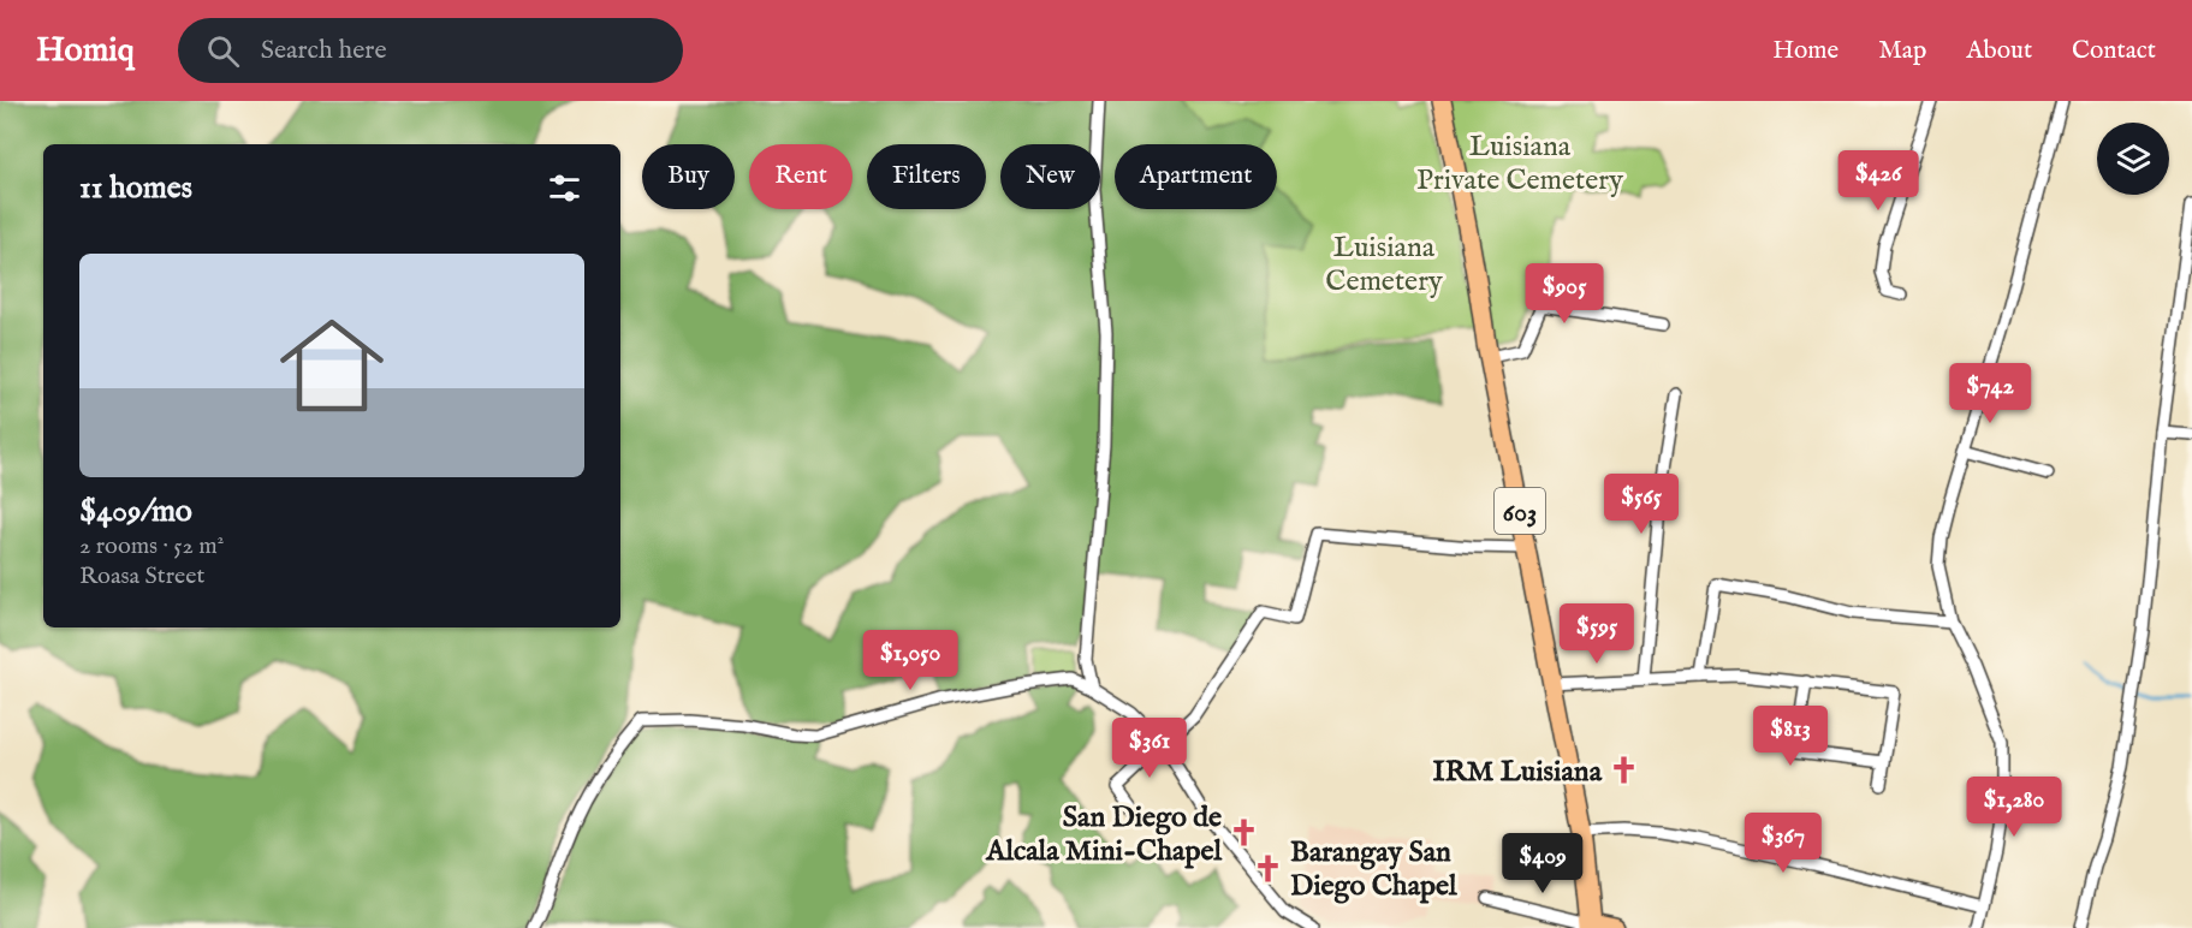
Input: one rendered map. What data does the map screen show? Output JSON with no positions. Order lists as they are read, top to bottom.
{
  "streets": {
    "main road": ["603"]
  },
  "parks": ["Luisiana Private Cemetery", "Luisiana Cemetery"],
  "places": {
    "church": ["IRM Luisiana", "San Diego de Alcala Mini-Chapel", "Barangay San Diego Chapel"]
  },
  "page": {
    "header": "Homiq",
    "search": "Search here",
    "nav": [
      "Home",
      "Map",
      "About",
      "Contact"
    ],
    "chip": [
      "Buy",
      "Rent",
      "Filters",
      "New",
      "Apartment"
    ],
    "heading": "11 homes",
    "price": [
      "$426",
      "$905",
      "$742",
      "$565",
      "$595",
      "$1,050",
      "$813",
      "$361",
      "$1,280",
      "$367",
      "$409"
    ],
    "list": [
      {
        "name": "$409/mo",
        "note": "2 rooms · 52 m² · Roasa Street"
      }
    ]
  }
}
